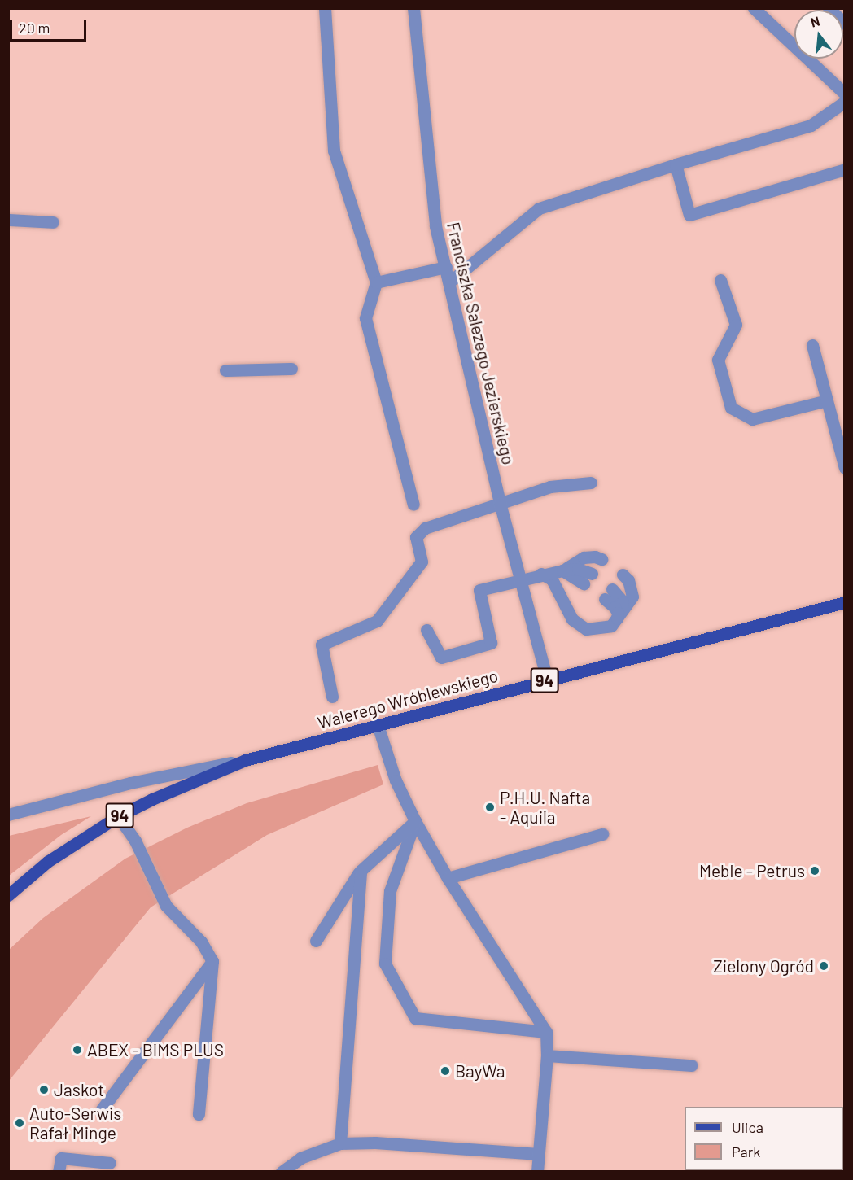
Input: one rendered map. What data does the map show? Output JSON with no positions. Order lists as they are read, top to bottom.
{
  "streets": {
    "main road": ["94", "Walerego Wróblewskiego"],
    "street": ["Franciszka Salezego Jezierskiego"]
  },
  "crossings": [
    ["Franciszka Salezego Jezierskiego", "Walerego Wróblewskiego"]
  ],
  "places": [
    "P.H.U. Nafta - Aquila",
    "Meble - Petrus",
    "Zielony Ogród",
    "ABEX - BIMS PLUS",
    "BayWa",
    "Jaskot",
    "Auto-Serwis Rafał Minge"
  ],
  "legend": ["Ulica", "Park"],
  "scale_bar": "20 m",
  "north": "top"
}
